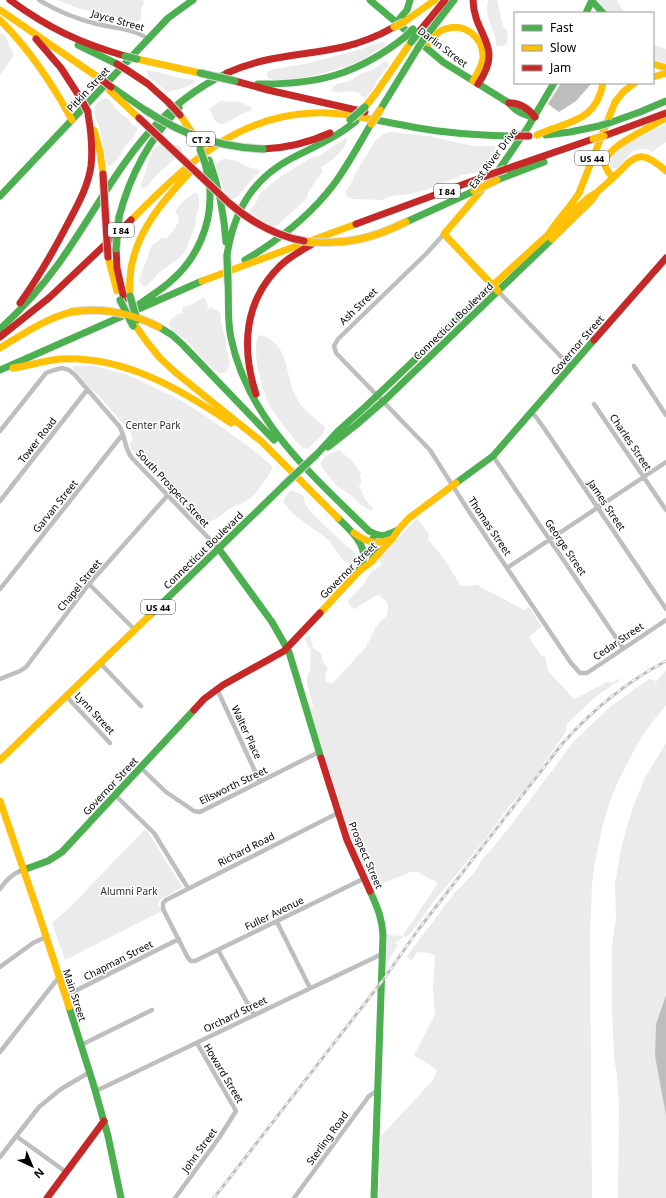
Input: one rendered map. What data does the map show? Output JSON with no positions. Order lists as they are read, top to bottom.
{
  "streets": {
    "main road": [
      "Darlin Street",
      "Pitkin Street",
      "CT 2",
      "East River Drive",
      "US 44",
      "I 84",
      "Connecticut Boulevard",
      "Governor Street",
      "Prospect Street",
      "Main Street"
    ],
    "street": [
      "Jayce Street",
      "Ash Street",
      "Tower Road",
      "Charles Street",
      "South Prospect Street",
      "James Street",
      "Garvan Street",
      "Thomas Street",
      "George Street",
      "Chapel Street",
      "Cedar Street",
      "Lynn Street",
      "Walter Place",
      "Ellsworth Street",
      "Richard Road",
      "Fuller Avenue",
      "Chapman Street",
      "Orchard Street",
      "Howard Street",
      "Sterling Road",
      "John Street"
    ]
  },
  "crossings": [
    ["Jayce Street", "Pitkin Street"],
    ["Darlin Street", "East River Drive"],
    ["East River Drive", "Ash Street"],
    ["US 44", "Connecticut Boulevard"],
    ["Ash Street", "Connecticut Boulevard"],
    ["Ash Street", "Thomas Street"],
    ["Connecticut Boulevard", "South Prospect Street"],
    ["Connecticut Boulevard", "Thomas Street"],
    ["Connecticut Boulevard", "Lynn Street"],
    ["Connecticut Boulevard", "Prospect Street"],
    ["Governor Street", "James Street"],
    ["Governor Street", "Thomas Street"],
    ["Governor Street", "George Street"],
    ["Governor Street", "Walter Place"],
    ["Governor Street", "Ellsworth Street"],
    ["Governor Street", "Prospect Street"],
    ["Governor Street", "Main Street"],
    ["Tower Road", "South Prospect Street"],
    ["South Prospect Street", "Garvan Street"],
    ["South Prospect Street", "Chapel Street"],
    ["South Prospect Street", "Prospect Street"],
    ["Thomas Street", "Cedar Street"],
    ["George Street", "Cedar Street"],
    ["Walter Place", "Ellsworth Street"],
    ["Ellsworth Street", "Prospect Street"],
    ["Richard Road", "Prospect Street"],
    ["Richard Road", "Fuller Avenue"],
    ["Richard Road", "Chapman Street"],
    ["Prospect Street", "Fuller Avenue"],
    ["Prospect Street", "Orchard Street"],
    ["Prospect Street", "Sterling Road"],
    ["Fuller Avenue", "Chapman Street"],
    ["Chapman Street", "Main Street"],
    ["Main Street", "Orchard Street"],
    ["Orchard Street", "Howard Street"],
    ["Howard Street", "John Street"]
  ],
  "parks": ["Center Park", "Alumni Park"],
  "legend": ["Fast", "Slow", "Jam"],
  "north": "bottom right"
}
